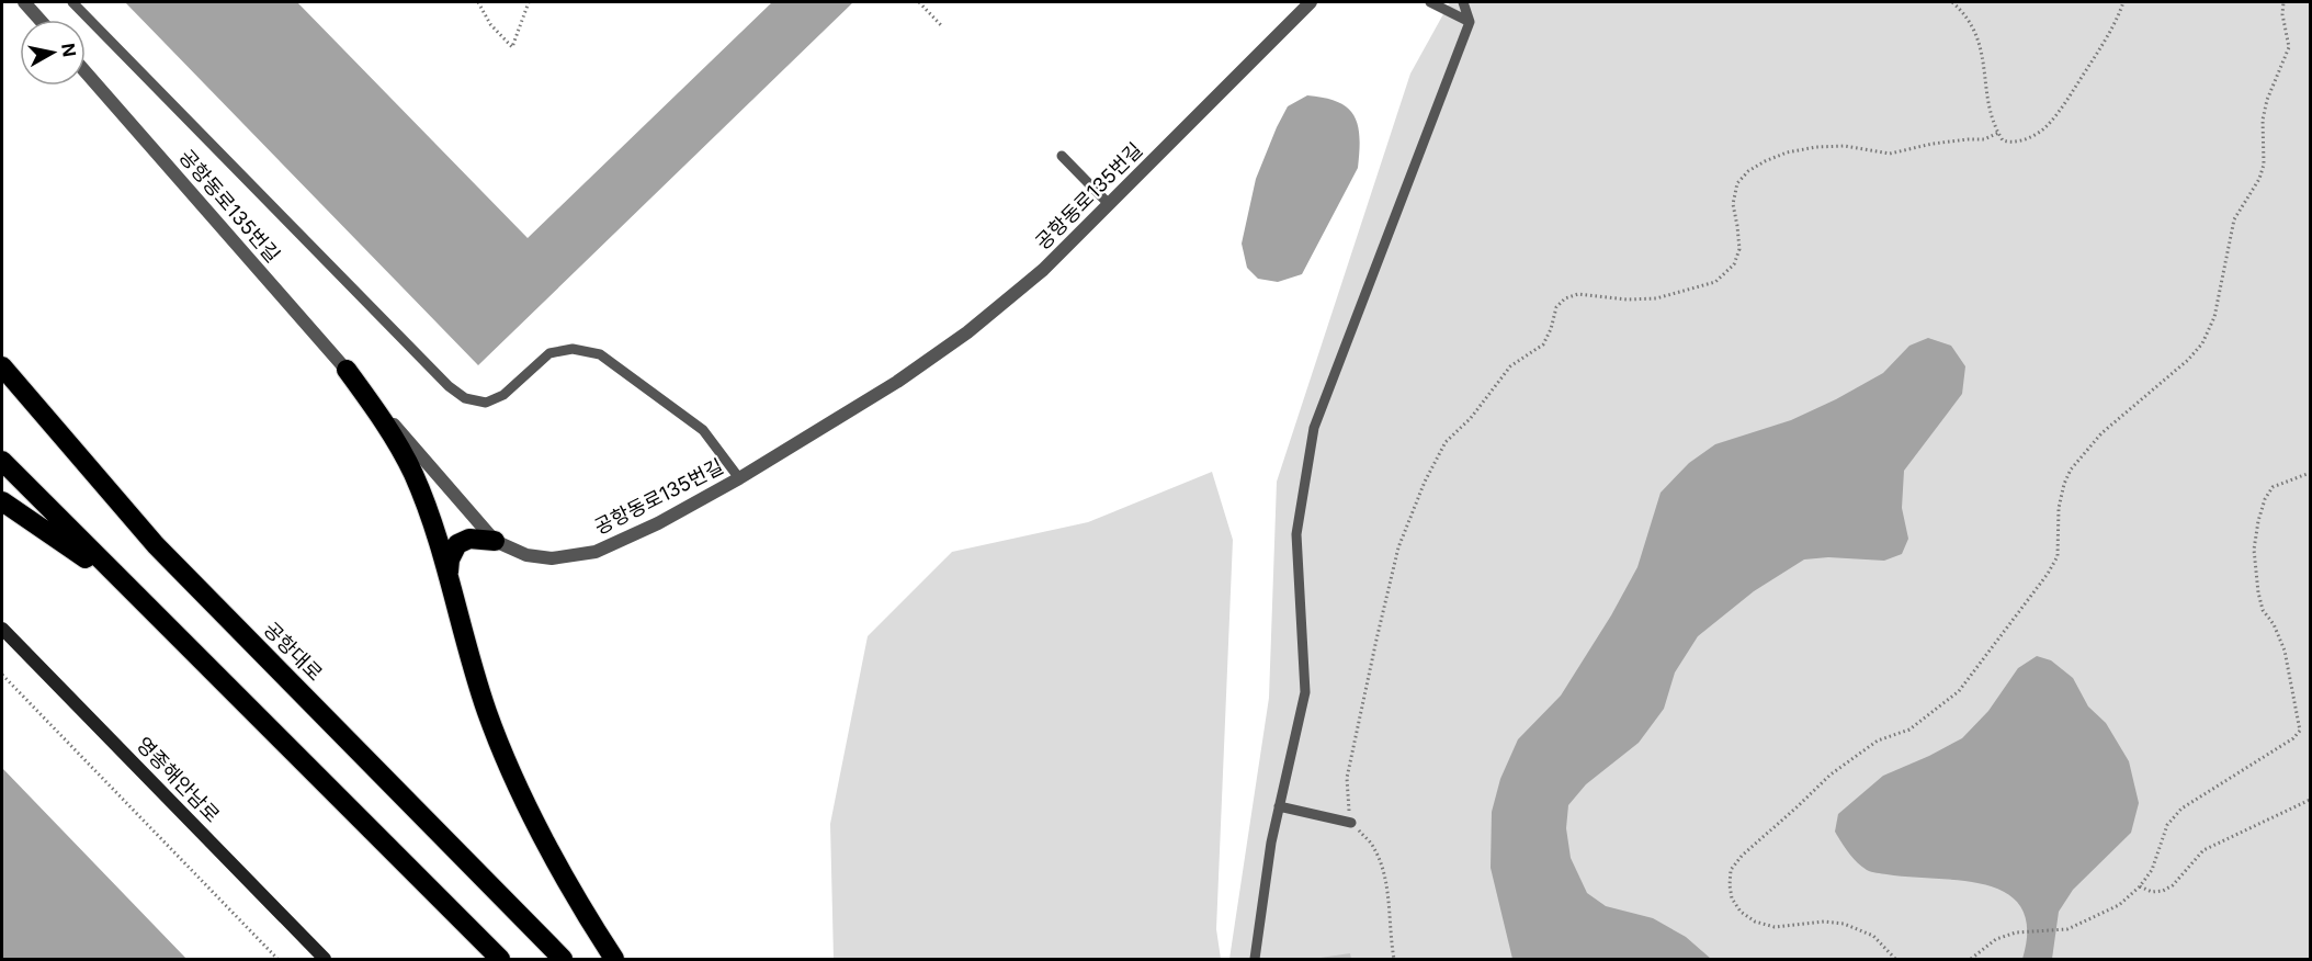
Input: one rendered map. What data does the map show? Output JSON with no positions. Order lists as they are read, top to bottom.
{
  "streets": {
    "highway": ["공항대로"],
    "main road": ["영종해안남로"],
    "street": ["공항동로135번길"]
  },
  "north": "right"
}
